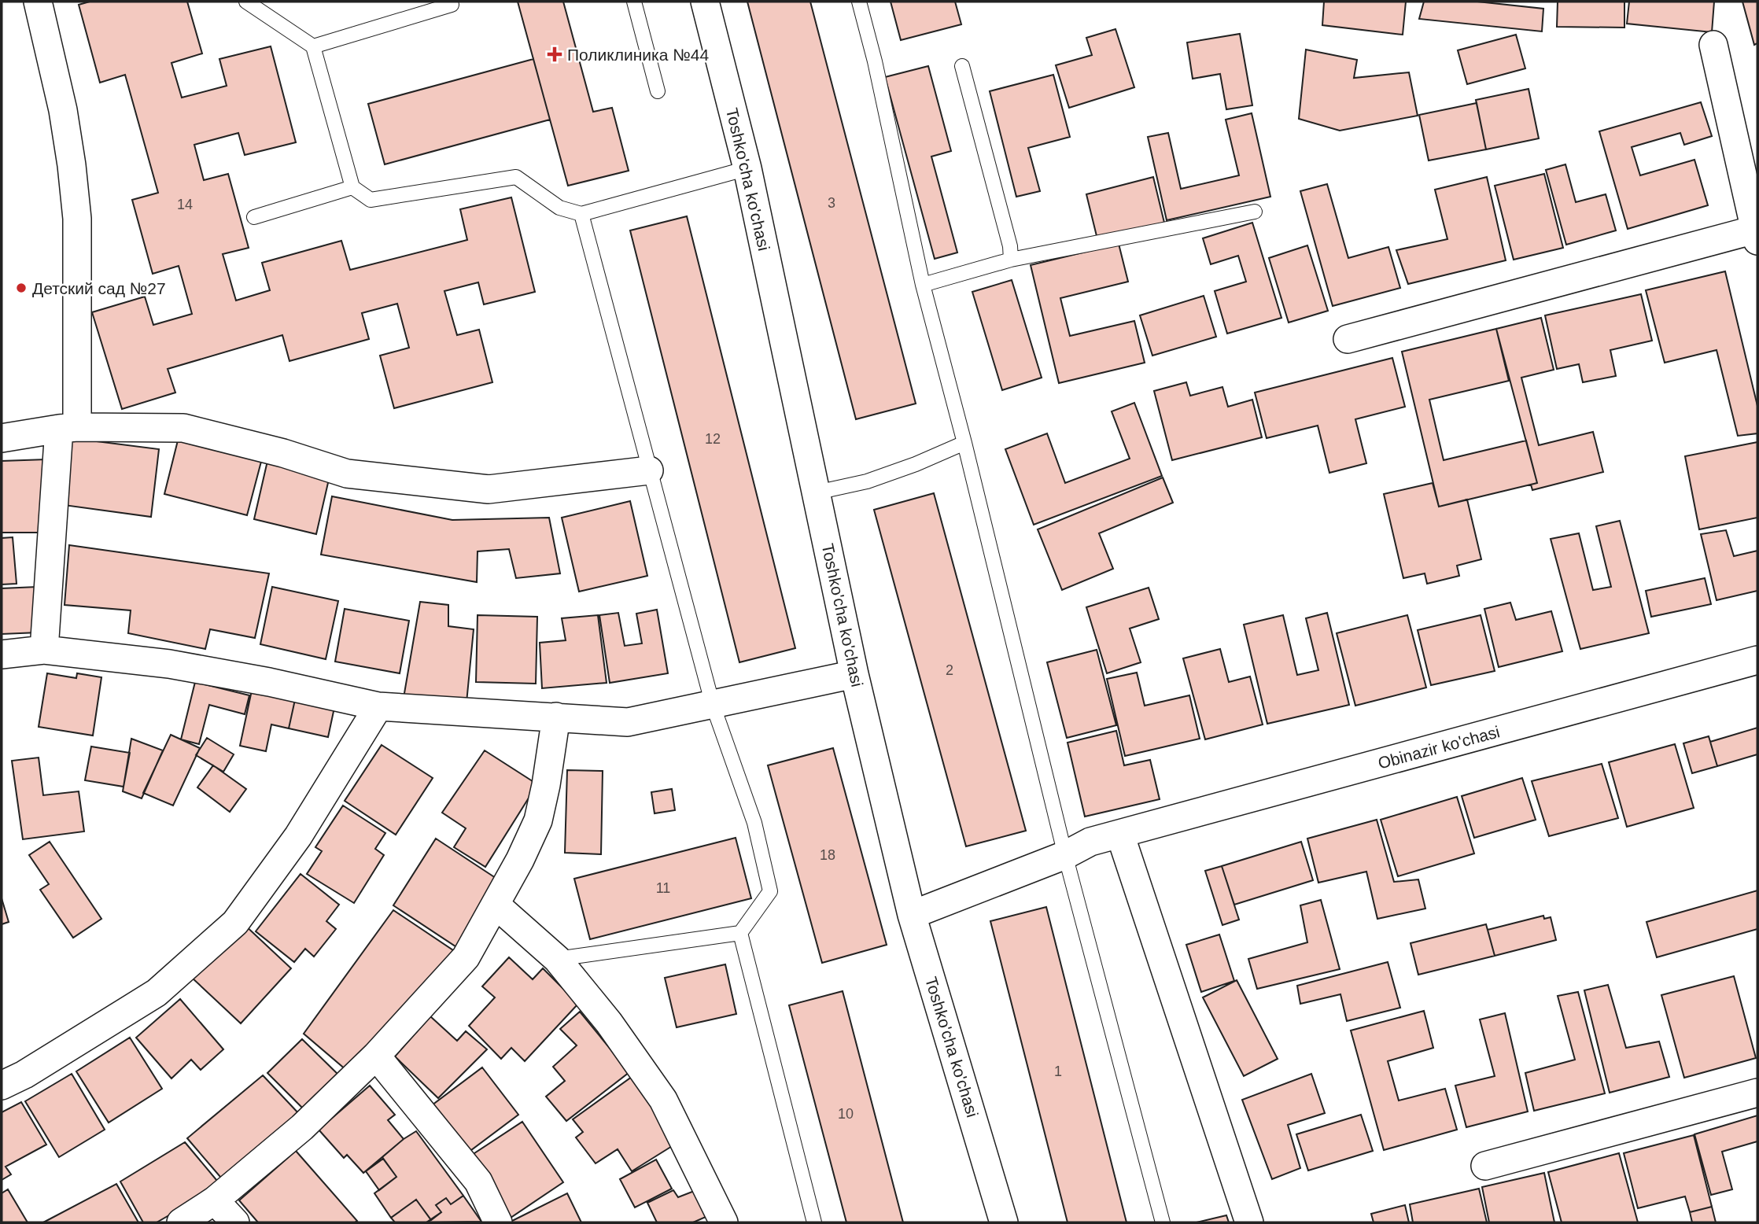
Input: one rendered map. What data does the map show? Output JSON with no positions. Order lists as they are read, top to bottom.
{
  "streets": {
    "street": ["Toshko'cha ko'chasi", "Obinazir ko'chasi"]
  },
  "crossings": [
    ["Toshko'cha ko'chasi", "Obinazir ko'chasi"]
  ],
  "places": {
    "health": ["Поликлиника №44"],
    "other": ["Детский сад №27"]
  },
  "house_numbers": [
    "3",
    "14",
    "12",
    "2",
    "18",
    "11",
    "1",
    "10"
  ]
}
